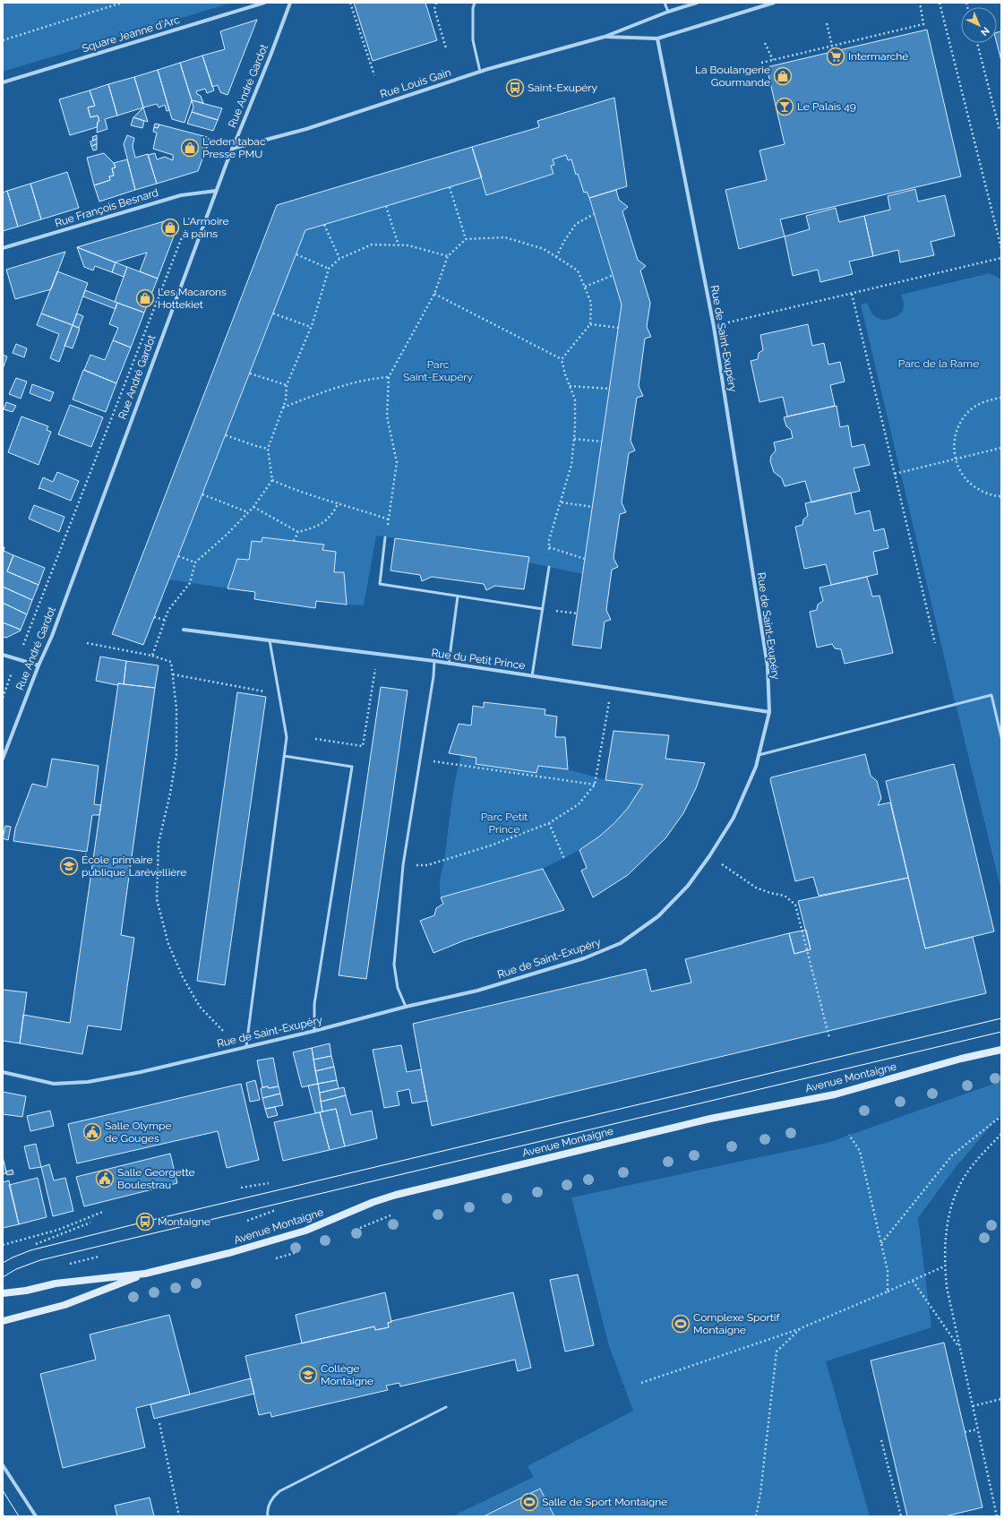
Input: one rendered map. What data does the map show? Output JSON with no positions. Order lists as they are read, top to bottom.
{
  "streets": {
    "main road": ["Avenue Montaigne"],
    "street": [
      "Square Jeanne d'Arc",
      "Rue Louis Gain",
      "Rue André Gardot",
      "Rue François Besnard",
      "Rue de Saint-Exupéry",
      "Rue du Petit Prince"
    ]
  },
  "crossings": [
    ["Rue Louis Gain", "Rue André Gardot"],
    ["Rue Louis Gain", "Rue de Saint-Exupéry"],
    ["Rue André Gardot", "Rue François Besnard"],
    ["Rue de Saint-Exupéry", "Rue du Petit Prince"]
  ],
  "parks": ["Parc de la Rame", "Parc Saint-Exupéry", "Parc Petit Prince"],
  "places": {
    "supermarket": ["Intermarché"],
    "shop": [
      "La Boulangerie Gourmande",
      "L'eden tabac Presse PMU",
      "L'Armoire à pains",
      "Les Macarons Hottekiet"
    ],
    "bus stop": ["Saint-Exupéry", "Montaigne"],
    "bar": ["Le Palais 49"],
    "school or university": ["École primaire publique Larévellière", "Collège Montaigne"],
    "public building": ["Salle Olympe de Gouges", "Salle Georgette Boulestrau"],
    "sports": ["Complexe Sportif Montaigne", "Salle de Sport Montaigne"]
  },
  "north": "bottom right"
}
